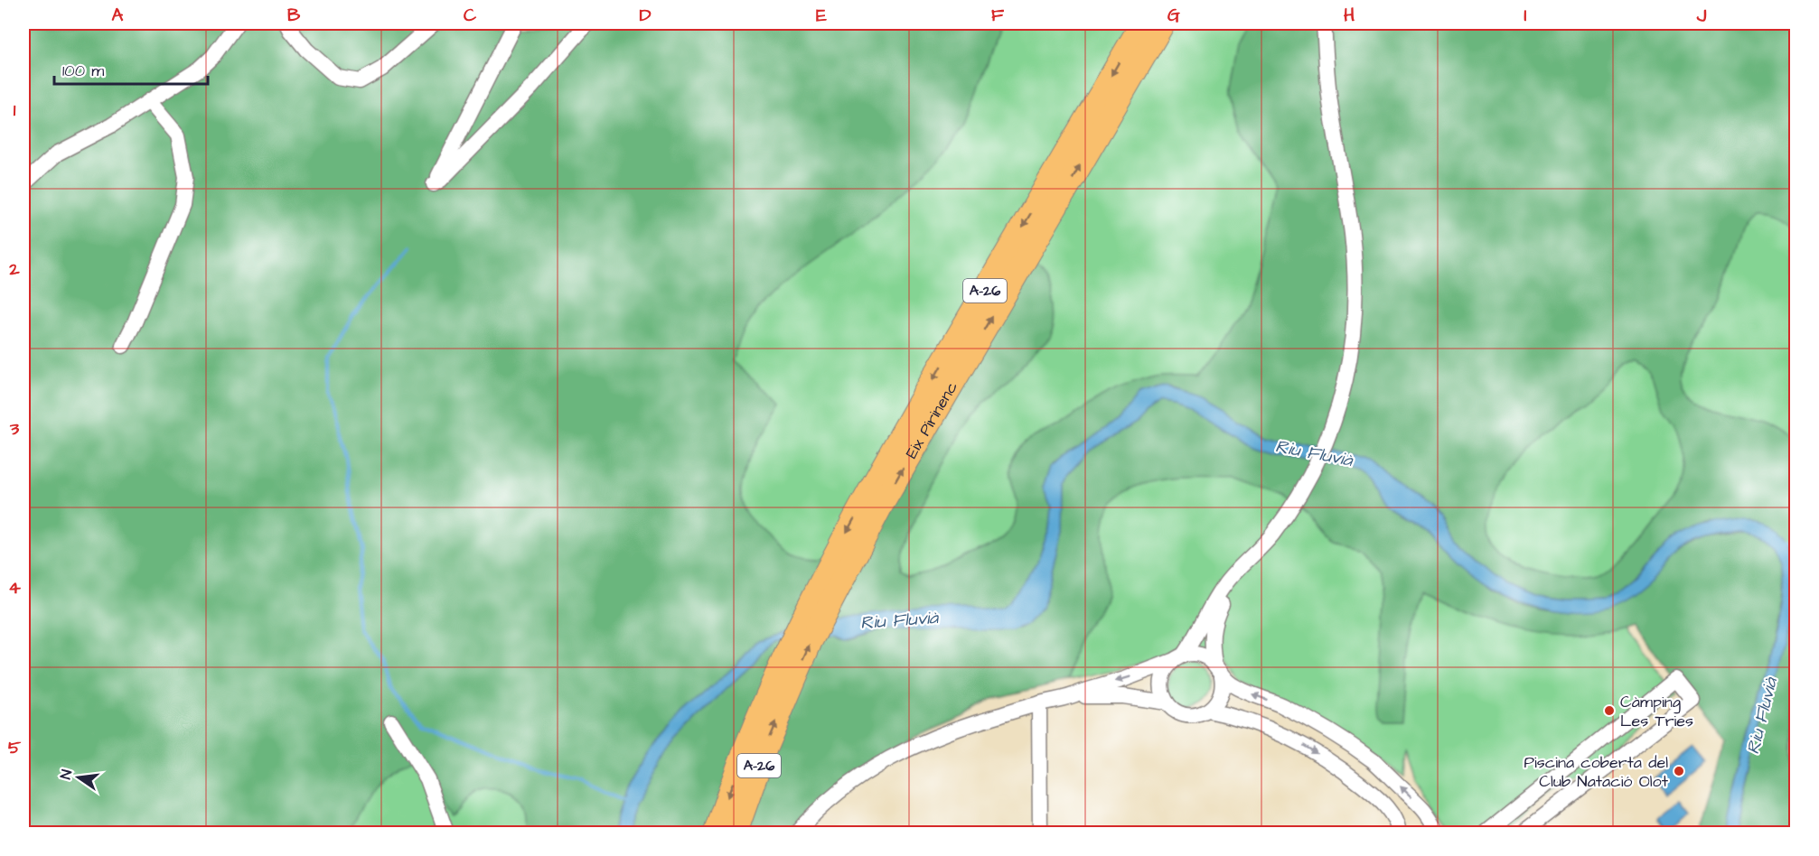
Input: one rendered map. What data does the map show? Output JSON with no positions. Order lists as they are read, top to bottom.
{
  "streets": {
    "highway": ["A-26", "Eix Pirinenc"]
  },
  "water": ["Riu Fluvià"],
  "places": ["Càmping Les Tries", "Piscina coberta del Club Natació Olot"],
  "scale_bar": "100 m",
  "north": "left",
  "grid": {
    "columns": [
      "A",
      "B",
      "C",
      "D",
      "E",
      "F",
      "G",
      "H",
      "I",
      "J"
    ],
    "rows": [
      "1",
      "2",
      "3",
      "4",
      "5"
    ]
  }
}
